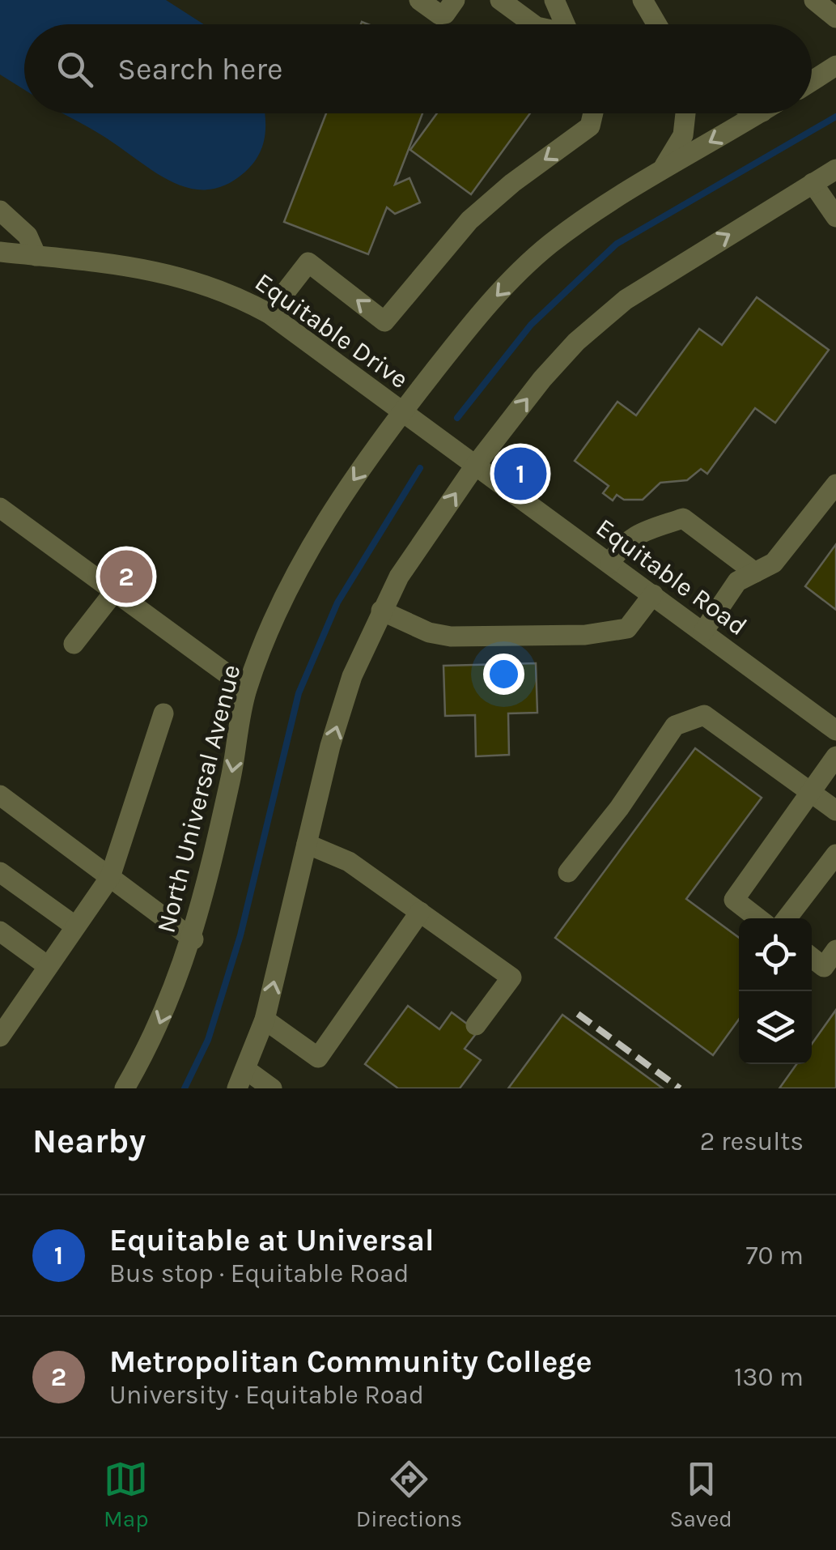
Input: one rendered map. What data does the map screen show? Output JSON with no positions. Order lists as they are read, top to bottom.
{
  "streets": {
    "street": ["Equitable Drive", "Equitable Road", "North Universal Avenue"]
  },
  "crossings": [
    ["Equitable Drive", "Equitable Road"],
    ["Equitable Drive", "North Universal Avenue"]
  ],
  "page": {
    "search": "Search here",
    "pins": ["1", "2"],
    "heading": ["Nearby", "2 results"],
    "list": [
      {
        "mark": "1",
        "name": "Equitable at Universal",
        "note": "Bus stop · Equitable Road",
        "value": "70 m"
      },
      {
        "mark": "2",
        "name": "Metropolitan Community College",
        "note": "University · Equitable Road",
        "value": "130 m"
      }
    ],
    "nav": ["Map", "Directions", "Saved"]
  }
}
